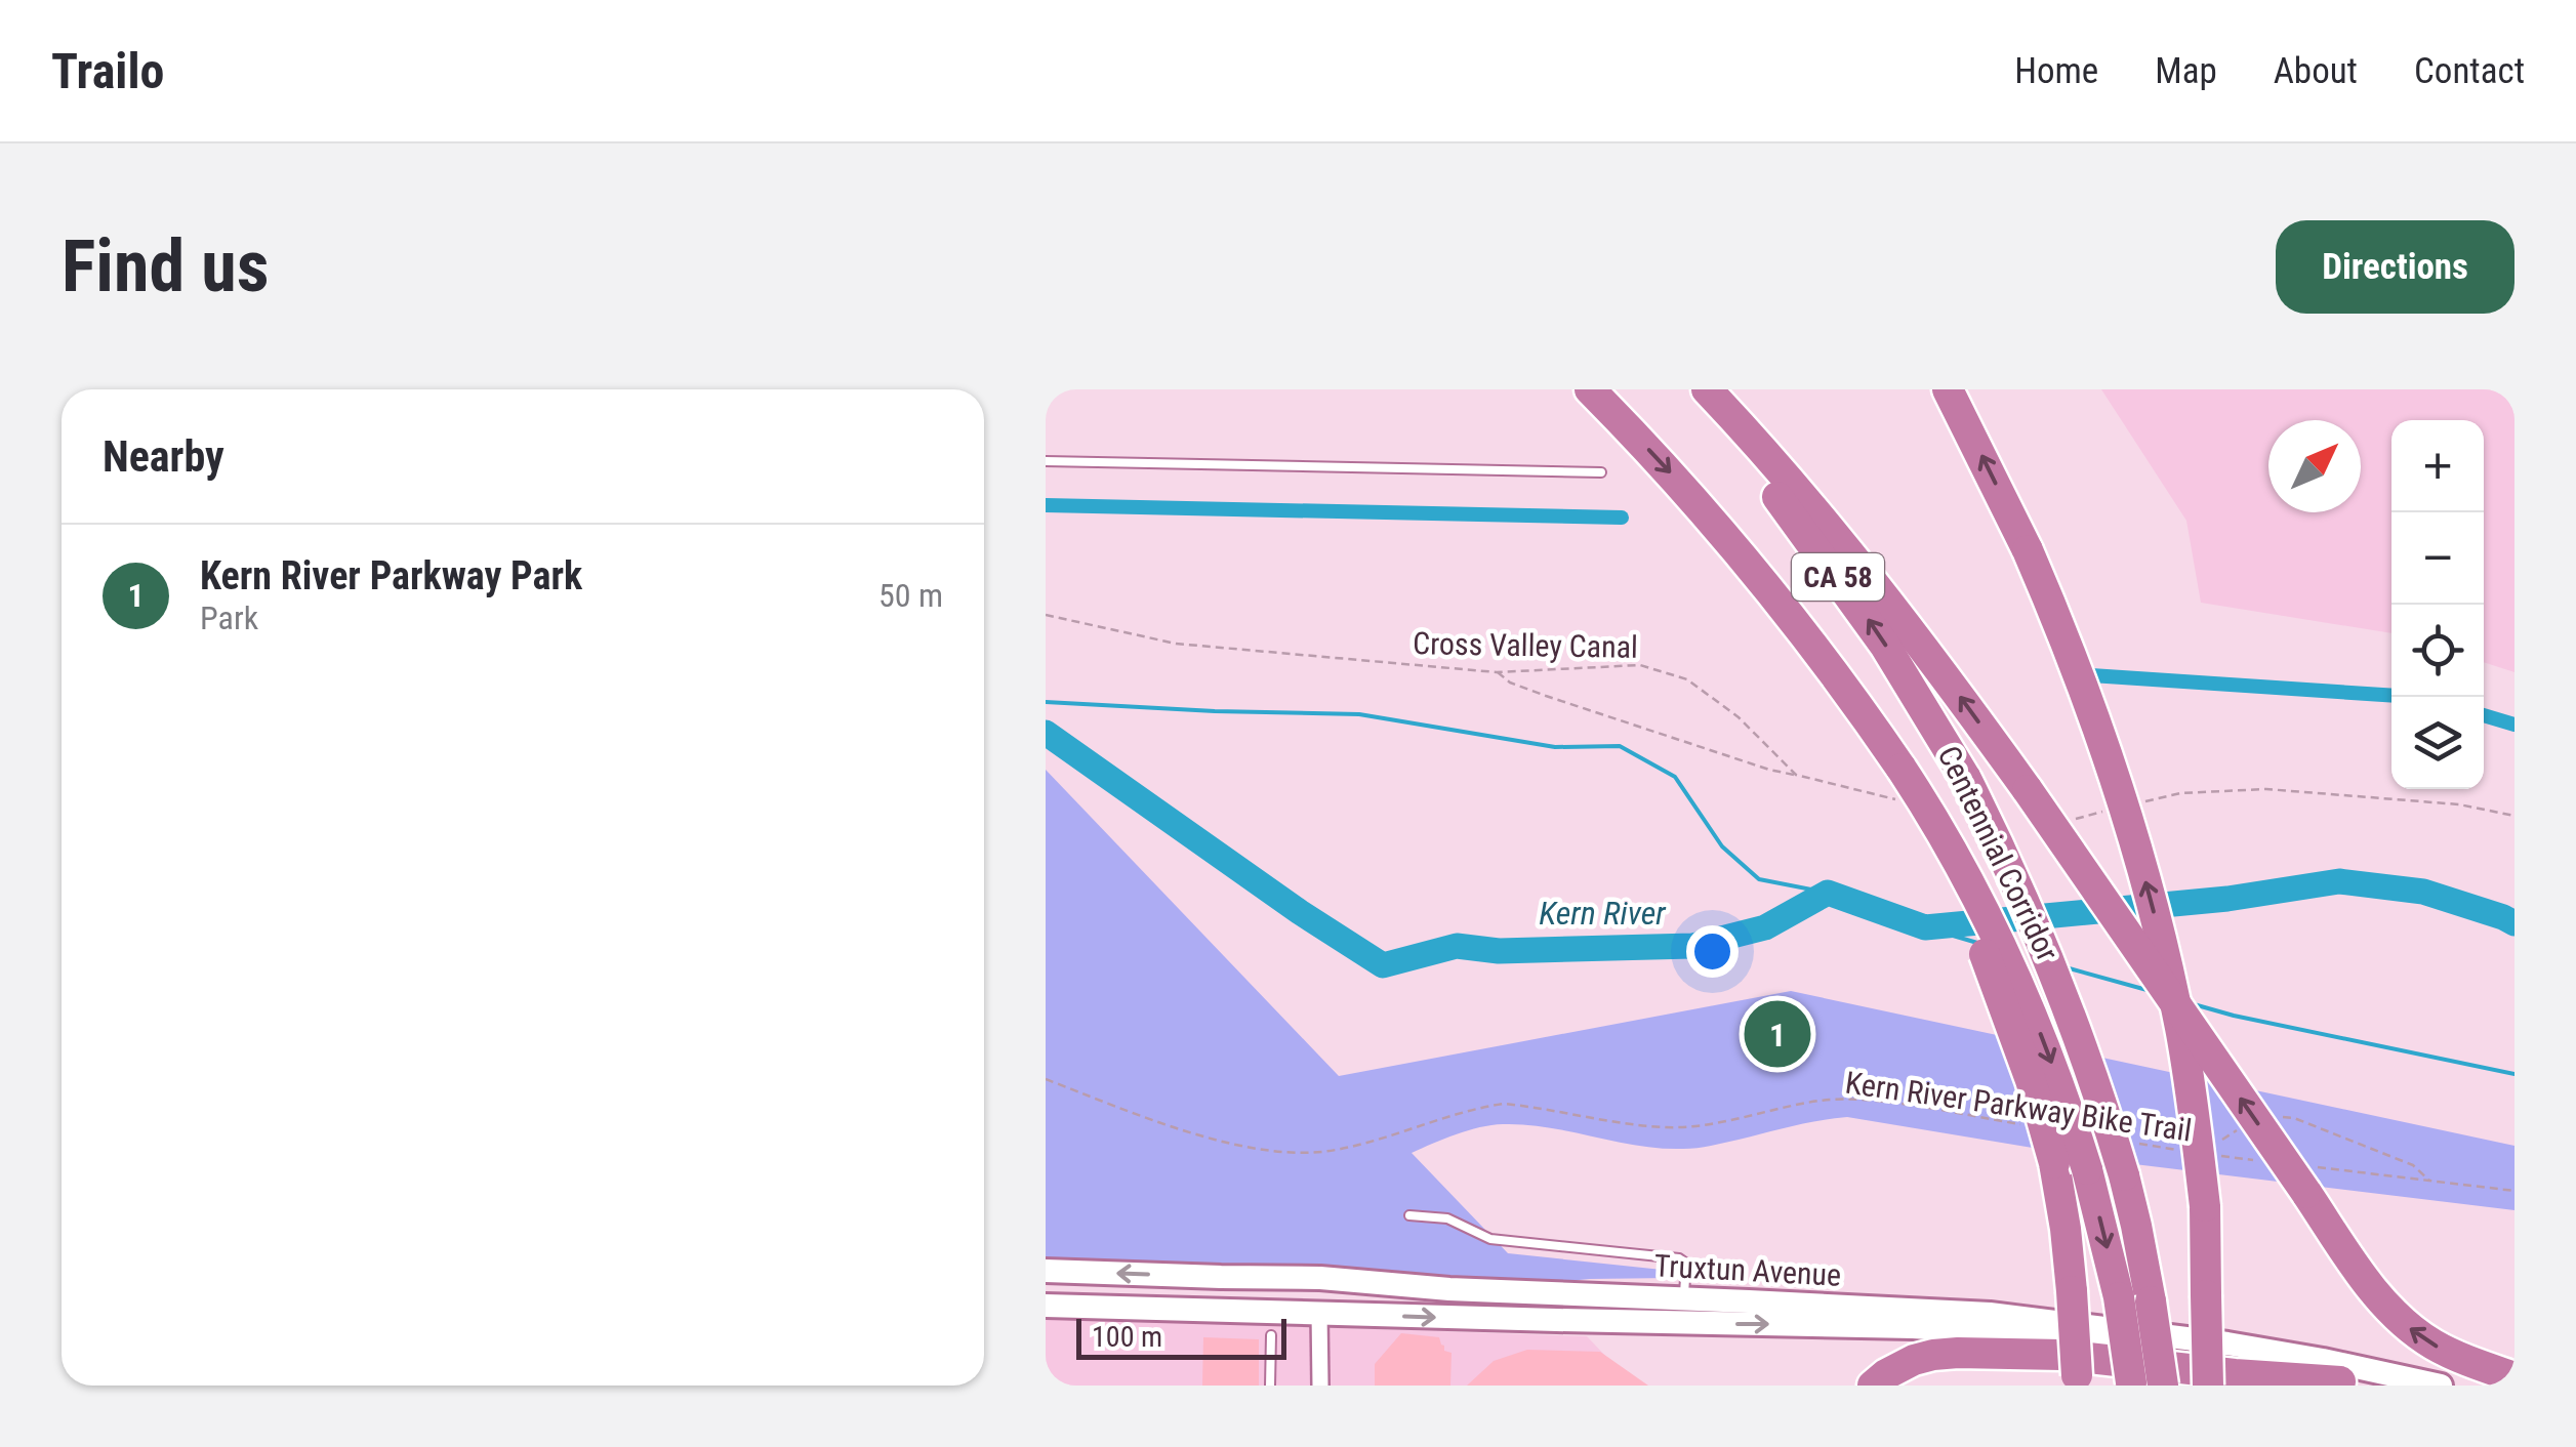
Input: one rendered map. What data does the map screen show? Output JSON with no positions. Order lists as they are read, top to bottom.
{
  "streets": {
    "highway": ["CA 58", "Centennial Corridor"],
    "main road": ["Truxtun Avenue"],
    "path": ["Cross Valley Canal", "Kern River Parkway Bike Trail"]
  },
  "water": ["Kern River"],
  "scale_bar": "100 m",
  "north": "top right",
  "page": {
    "header": "Trailo",
    "nav": [
      "Home",
      "Map",
      "About",
      "Contact"
    ],
    "buttons": "Directions",
    "title": "Find us",
    "heading": "Nearby",
    "map_buttons": ["+", "−"],
    "list": [
      {
        "mark": "1",
        "name": "Kern River Parkway Park",
        "note": "Park",
        "value": "50 m"
      }
    ],
    "pins": "1",
    "scale": "100 m"
  }
}
